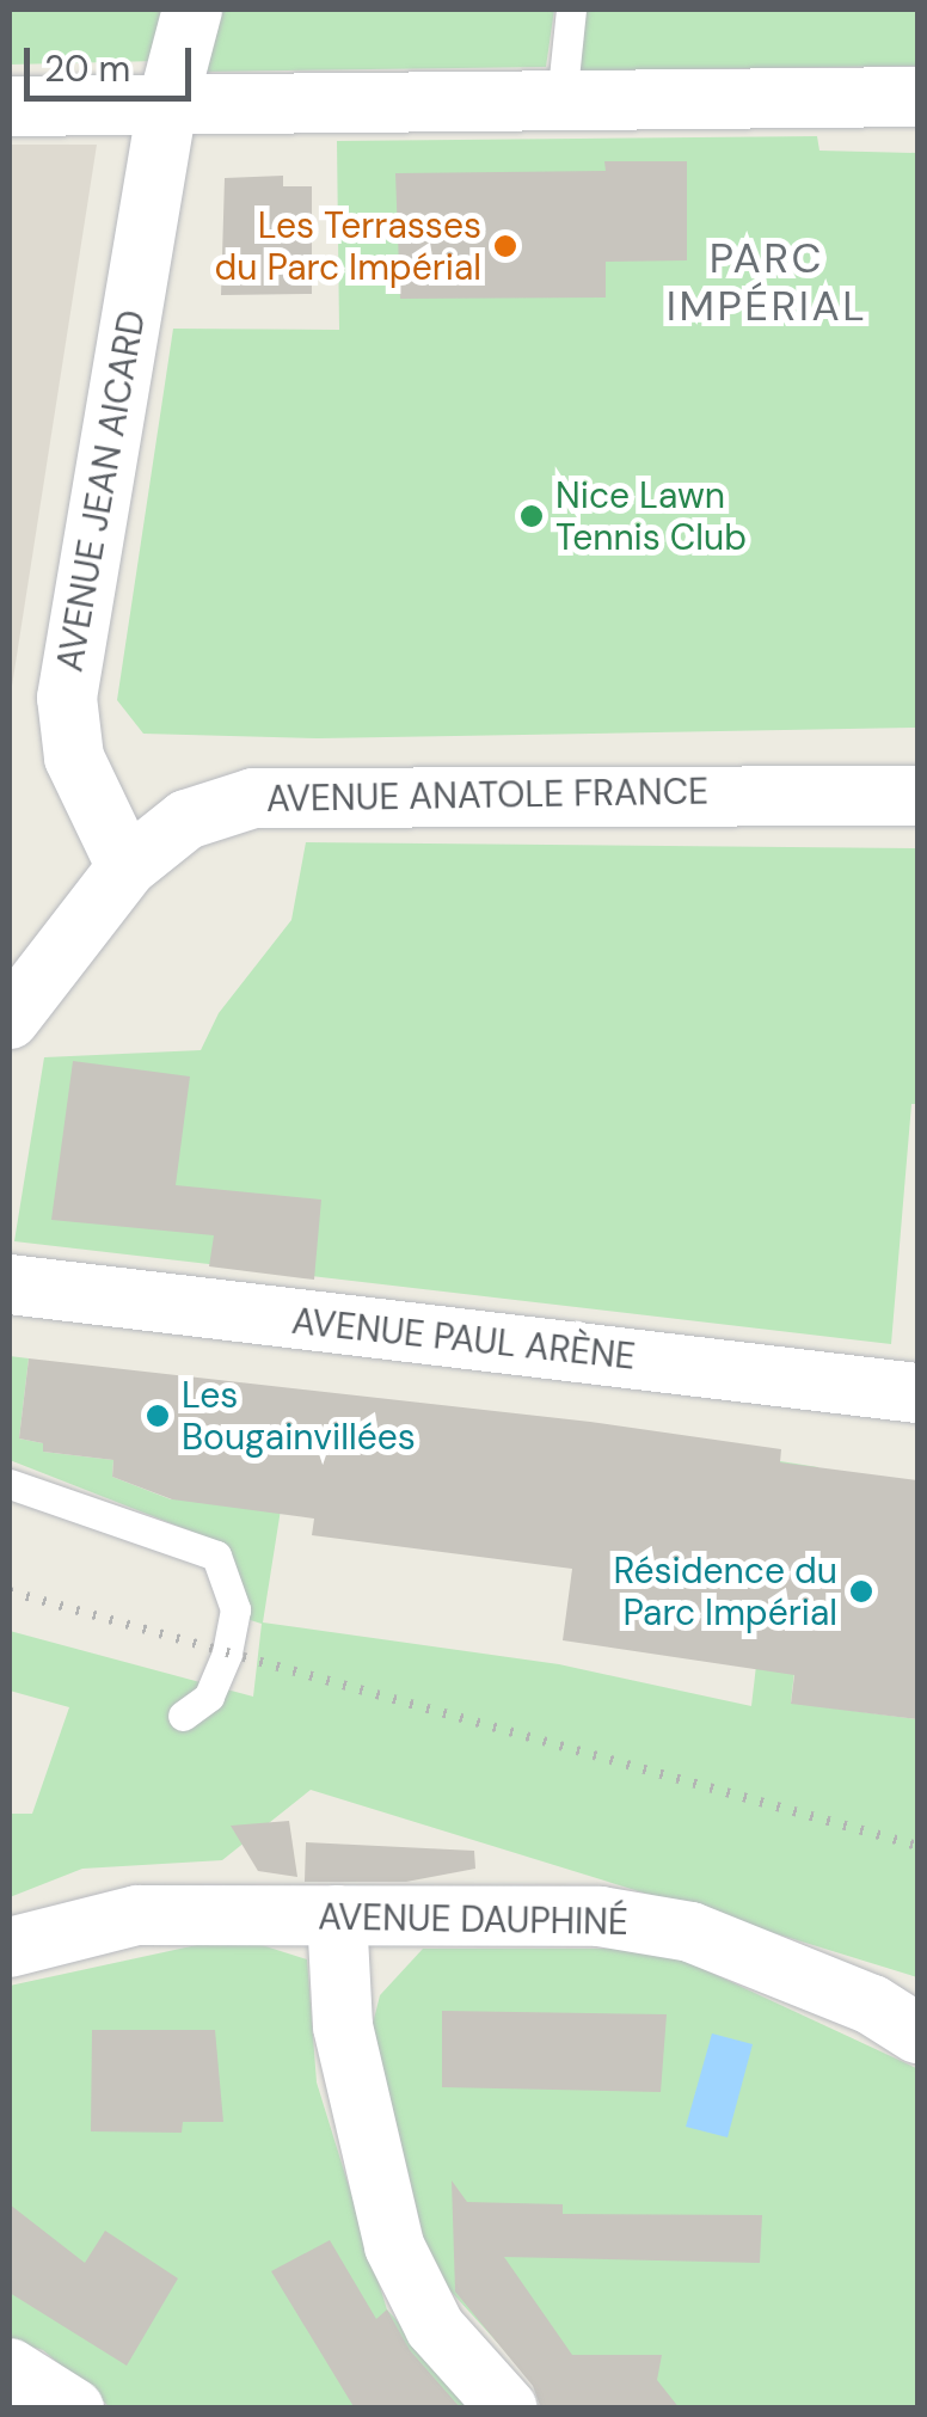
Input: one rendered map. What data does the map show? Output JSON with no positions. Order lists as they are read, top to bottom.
{
  "streets": {
    "street": [
      "AVENUE JEAN AICARD",
      "AVENUE ANATOLE FRANCE",
      "AVENUE PAUL ARÈNE",
      "AVENUE DAUPHINÉ"
    ]
  },
  "crossings": [
    ["AVENUE JEAN AICARD", "AVENUE ANATOLE FRANCE"]
  ],
  "districts": ["PARC IMPÉRIAL"],
  "places": [
    "Les Terrasses du Parc Impérial",
    "Nice Lawn Tennis Club",
    "Les Bougainvillées",
    "Résidence du Parc Impérial"
  ],
  "scale_bar": "20 m"
}
